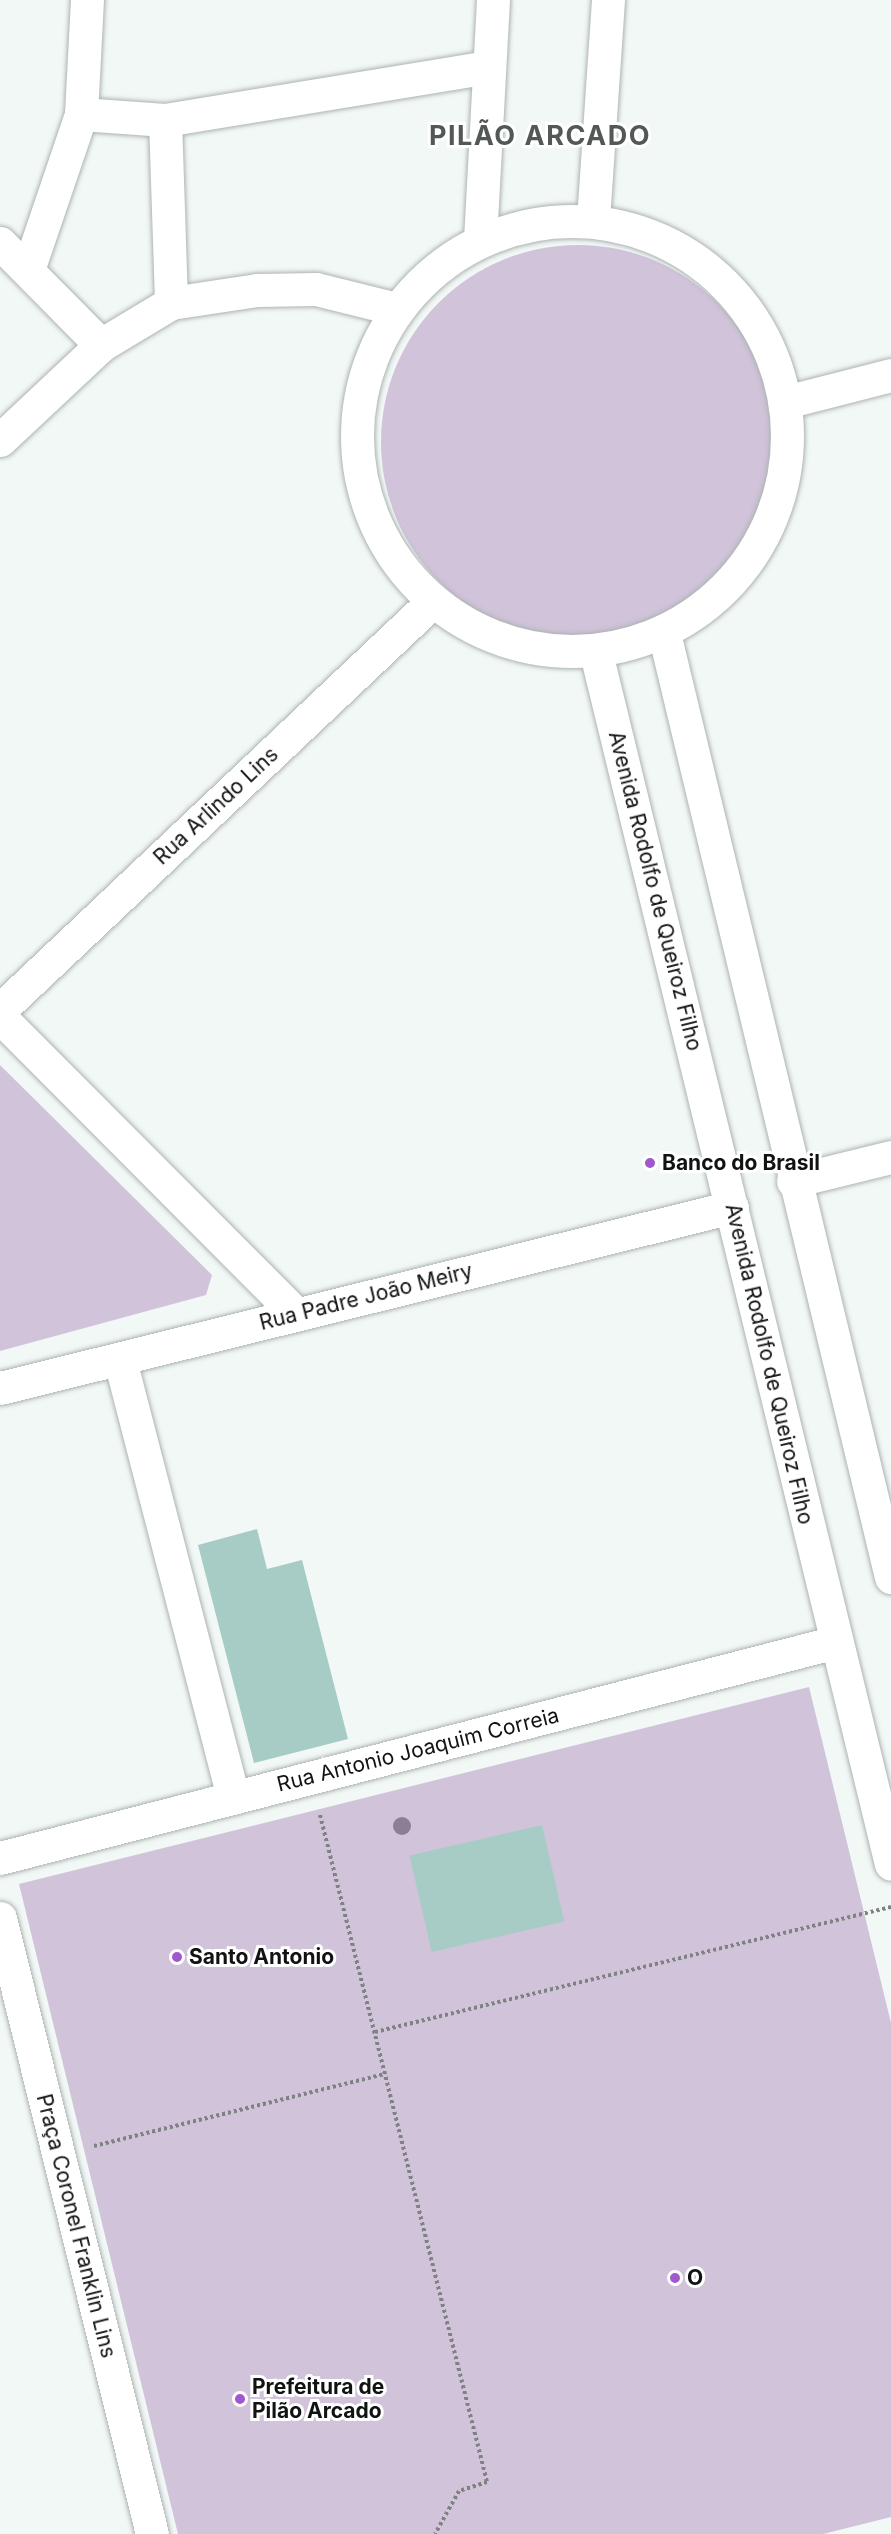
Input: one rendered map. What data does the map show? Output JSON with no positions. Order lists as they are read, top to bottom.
{
  "streets": {
    "street": [
      "Rua Arlindo Lins",
      "Avenida Rodolfo de Queiroz Filho",
      "Rua Padre João Meiry",
      "Rua Antonio Joaquim Correia",
      "Praça Coronel Franklin Lins"
    ]
  },
  "crossings": [
    ["Avenida Rodolfo de Queiroz Filho", "Rua Padre João Meiry"],
    ["Avenida Rodolfo de Queiroz Filho", "Rua Antonio Joaquim Correia"]
  ],
  "districts": ["PILÃO ARCADO"],
  "places": [
    "Banco do Brasil",
    "Santo Antonio",
    "O",
    "Prefeitura de Pilão Arcado"
  ]
}
